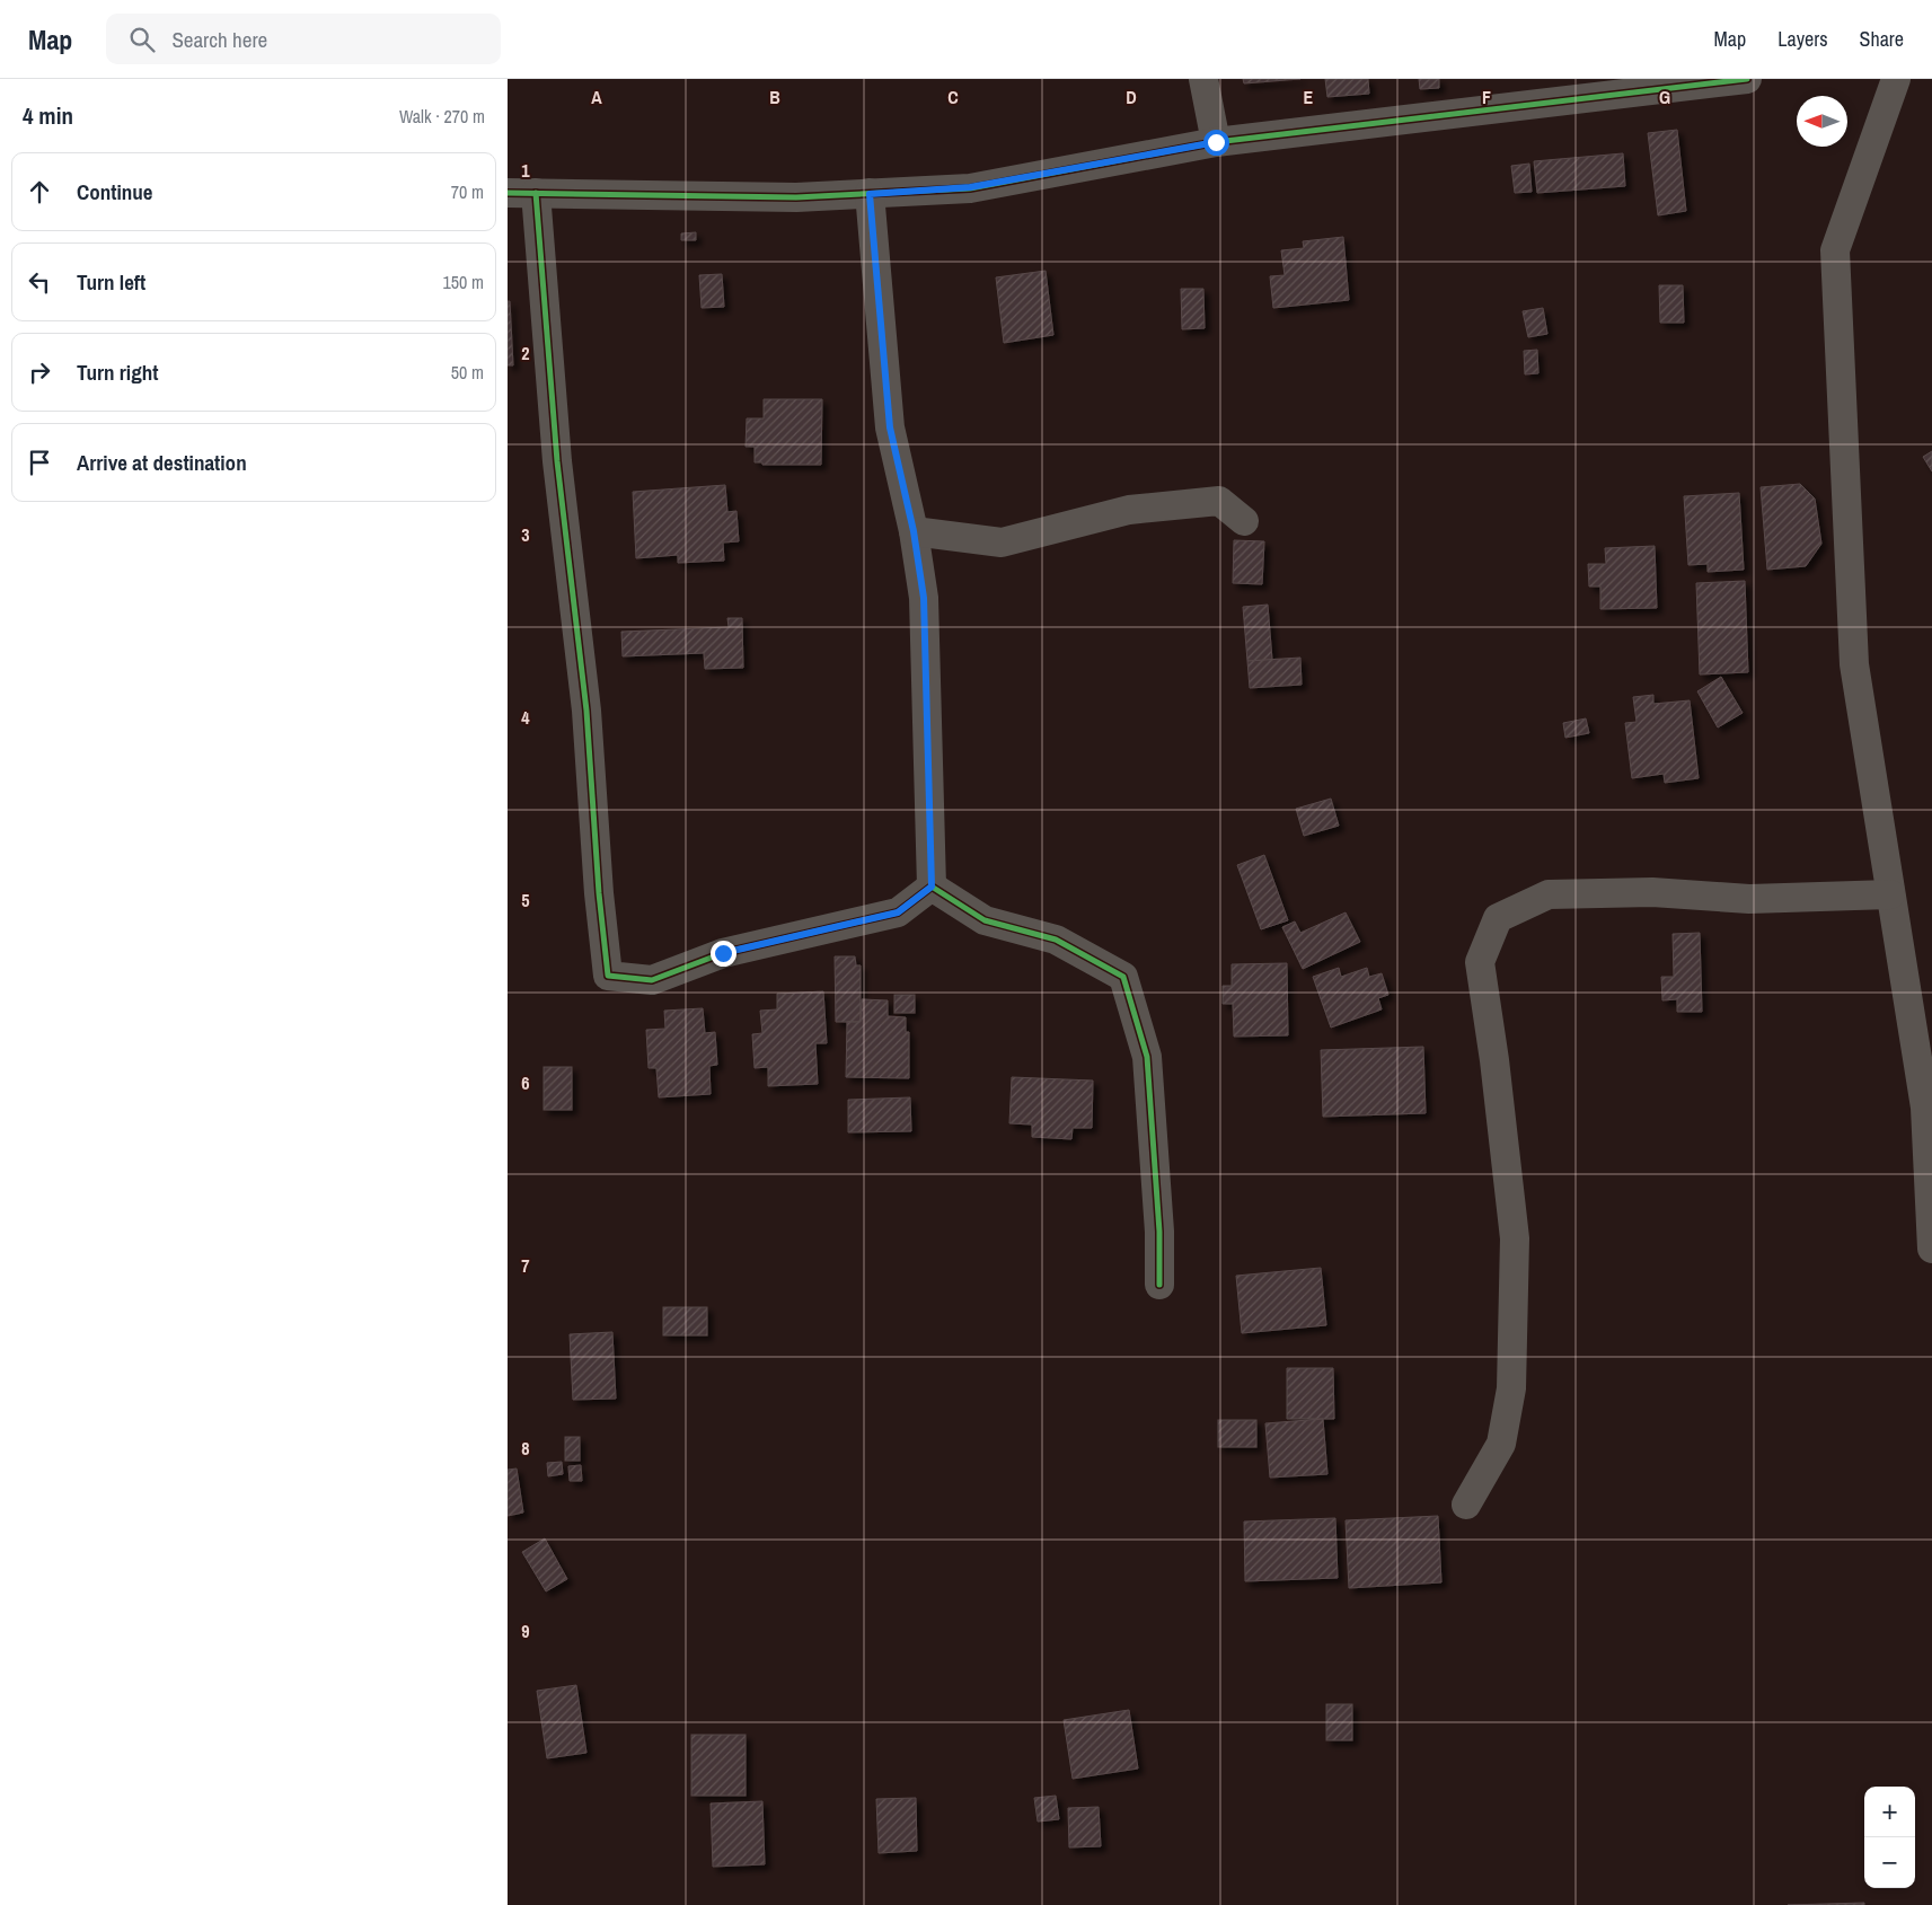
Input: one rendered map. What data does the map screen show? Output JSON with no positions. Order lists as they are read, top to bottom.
{
  "north": "left",
  "page": {
    "header": "Map",
    "search": "Search here",
    "nav": ["Map", "Layers", "Share"],
    "heading": ["4 min", "Walk · 270 m"],
    "list": [
      ["Continue", "70 m"],
      ["Turn left", "150 m"],
      ["Turn right", "50 m"],
      "Arrive at destination"
    ],
    "map_buttons": ["+", "−"]
  },
  "grid": {
    "columns": [
      "A",
      "B",
      "C",
      "D",
      "E",
      "F",
      "G"
    ],
    "rows": [
      "1",
      "2",
      "3",
      "4",
      "5",
      "6",
      "7",
      "8",
      "9"
    ]
  }
}
